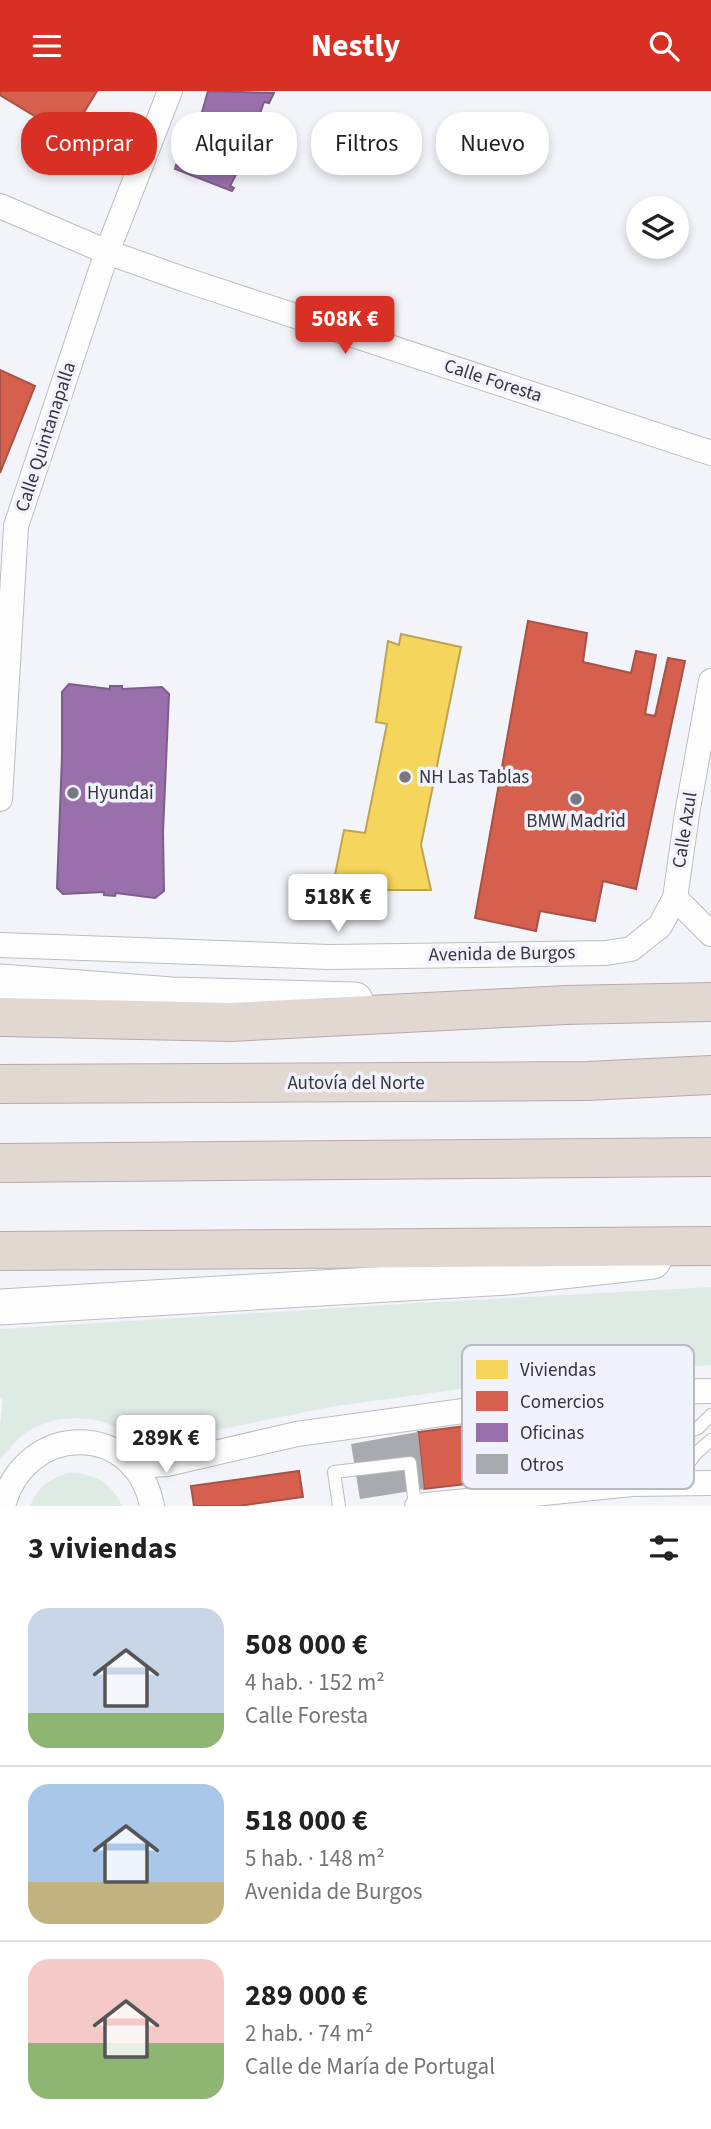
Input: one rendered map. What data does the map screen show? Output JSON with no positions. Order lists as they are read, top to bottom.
{
  "streets": {
    "highway": ["Autovía del Norte"],
    "street": [
      "Calle Foresta",
      "Calle Quintanapalla",
      "Calle Azul",
      "Avenida de Burgos"
    ]
  },
  "crossings": [
    ["Calle Foresta", "Calle Quintanapalla"],
    ["Calle Azul", "Avenida de Burgos"]
  ],
  "places": ["NH Las Tablas", "Hyundai", "BMW Madrid"],
  "legend": [
    "Viviendas",
    "Comercios",
    "Oficinas",
    "Otros"
  ],
  "page": {
    "header": "Nestly",
    "chip": [
      "Comprar",
      "Alquilar",
      "Filtros",
      "Nuevo"
    ],
    "price": ["508K €", "518K €", "289K €"],
    "heading": "3 viviendas",
    "list": [
      {
        "name": "508 000 €",
        "note": "4 hab. · 152 m² · Calle Foresta"
      },
      {
        "name": "518 000 €",
        "note": "5 hab. · 148 m² · Avenida de Burgos"
      },
      {
        "name": "289 000 €",
        "note": "2 hab. · 74 m² · Calle de María de Portugal"
      }
    ]
  }
}
